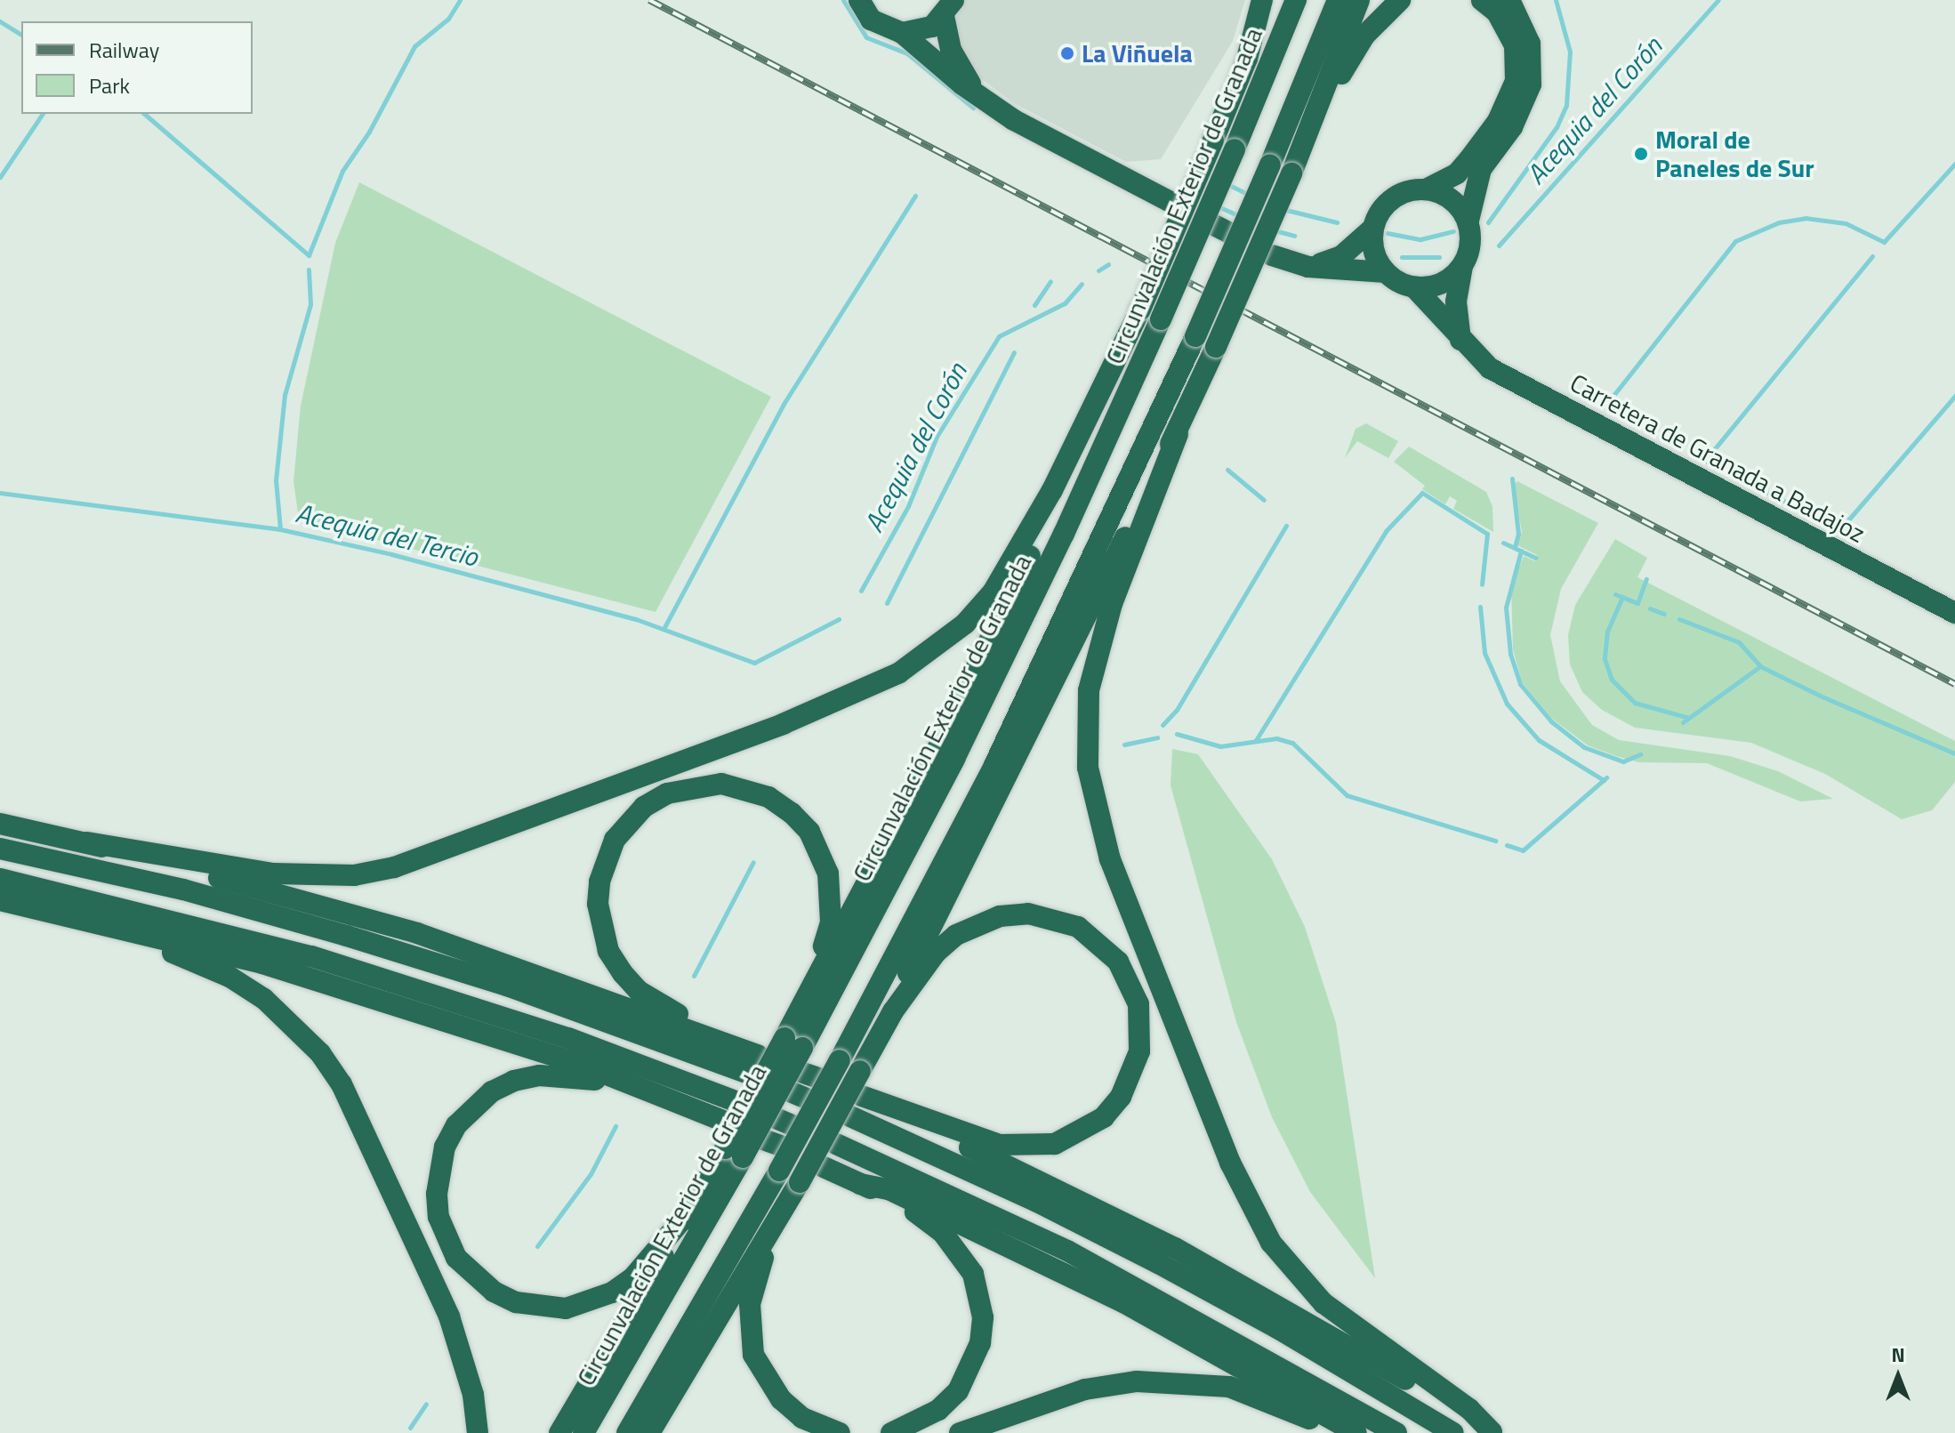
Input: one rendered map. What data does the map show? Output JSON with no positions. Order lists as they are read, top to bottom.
{
  "streets": {
    "highway": ["Circunvalación Exterior de Granada", "Carretera de Granada a Badajoz"]
  },
  "water": ["Acequia del Corón", "Acequia del Tercio"],
  "places": ["La Viñuela", "Moral de Paneles de Sur"],
  "legend": ["Railway", "Park"],
  "north": "top"
}
